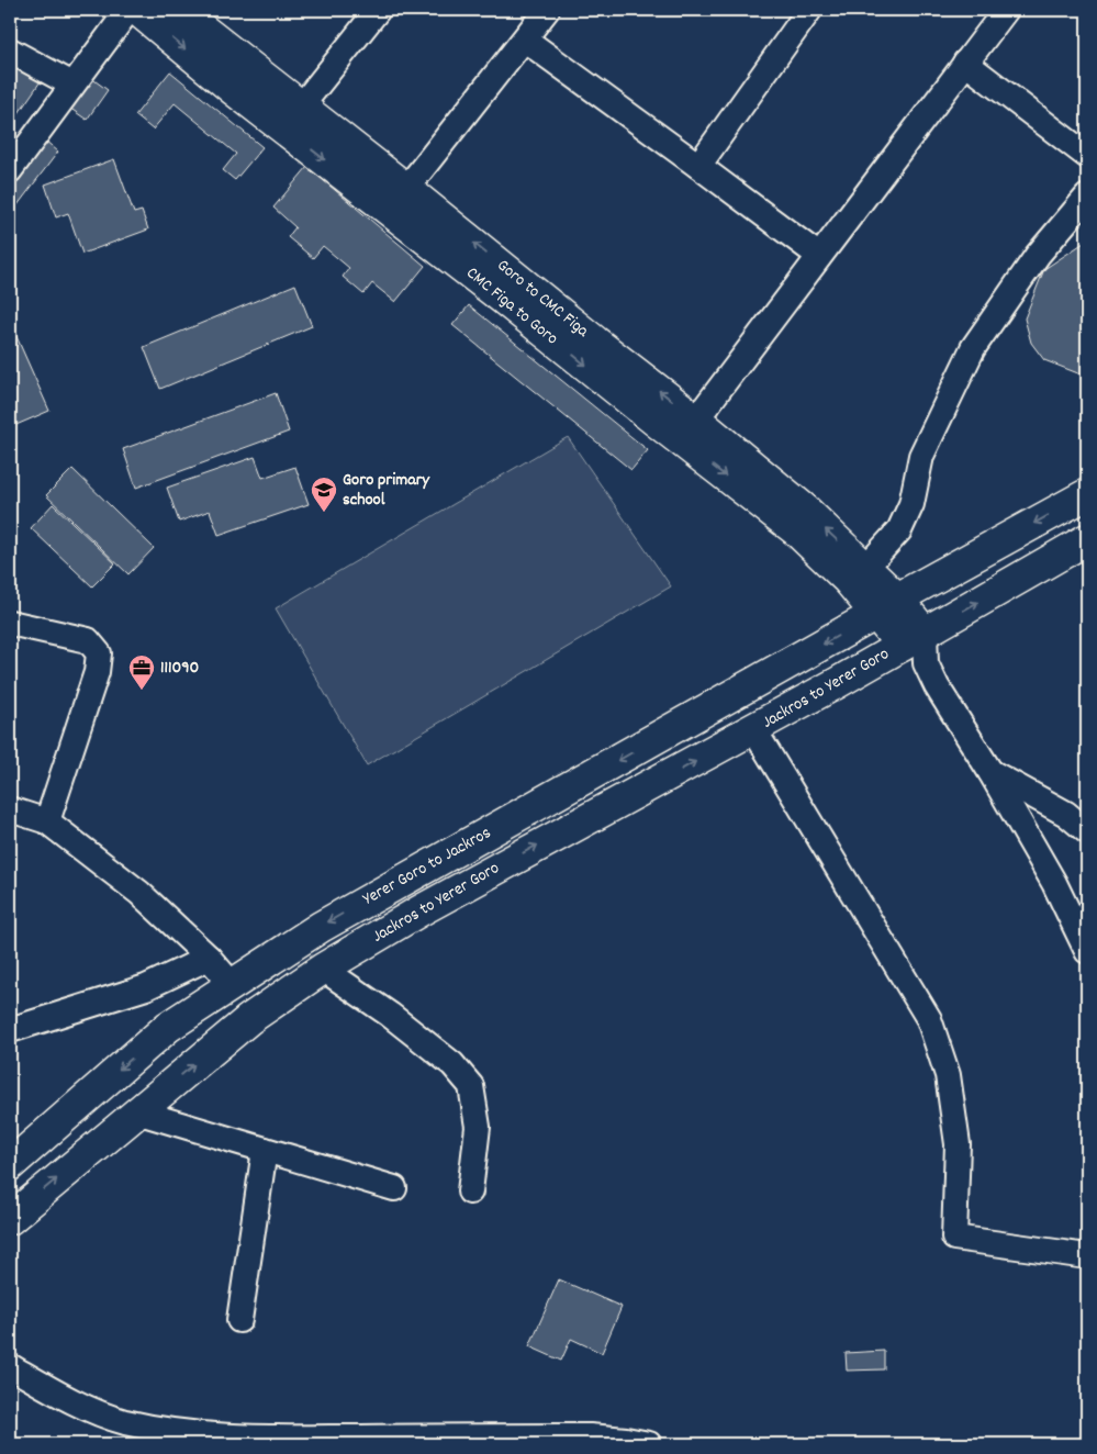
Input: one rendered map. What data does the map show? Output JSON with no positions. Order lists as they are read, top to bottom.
{
  "streets": {
    "main road": [
      "Goro to CMC Figa",
      "CMC Figa to Goro",
      "Jackros to Yerer Goro",
      "Yerer Goro to Jackros"
    ]
  },
  "crossings": [
    ["Goro to CMC Figa", "CMC Figa to Goro"],
    ["CMC Figa to Goro", "Jackros to Yerer Goro"],
    ["CMC Figa to Goro", "Yerer Goro to Jackros"]
  ],
  "one_way": [
    "Goro to CMC Figa",
    "CMC Figa to Goro",
    "Jackros to Yerer Goro",
    "Yerer Goro to Jackros"
  ],
  "places": {
    "school or university": ["Goro primary school"],
    "office": ["111090"]
  }
}
